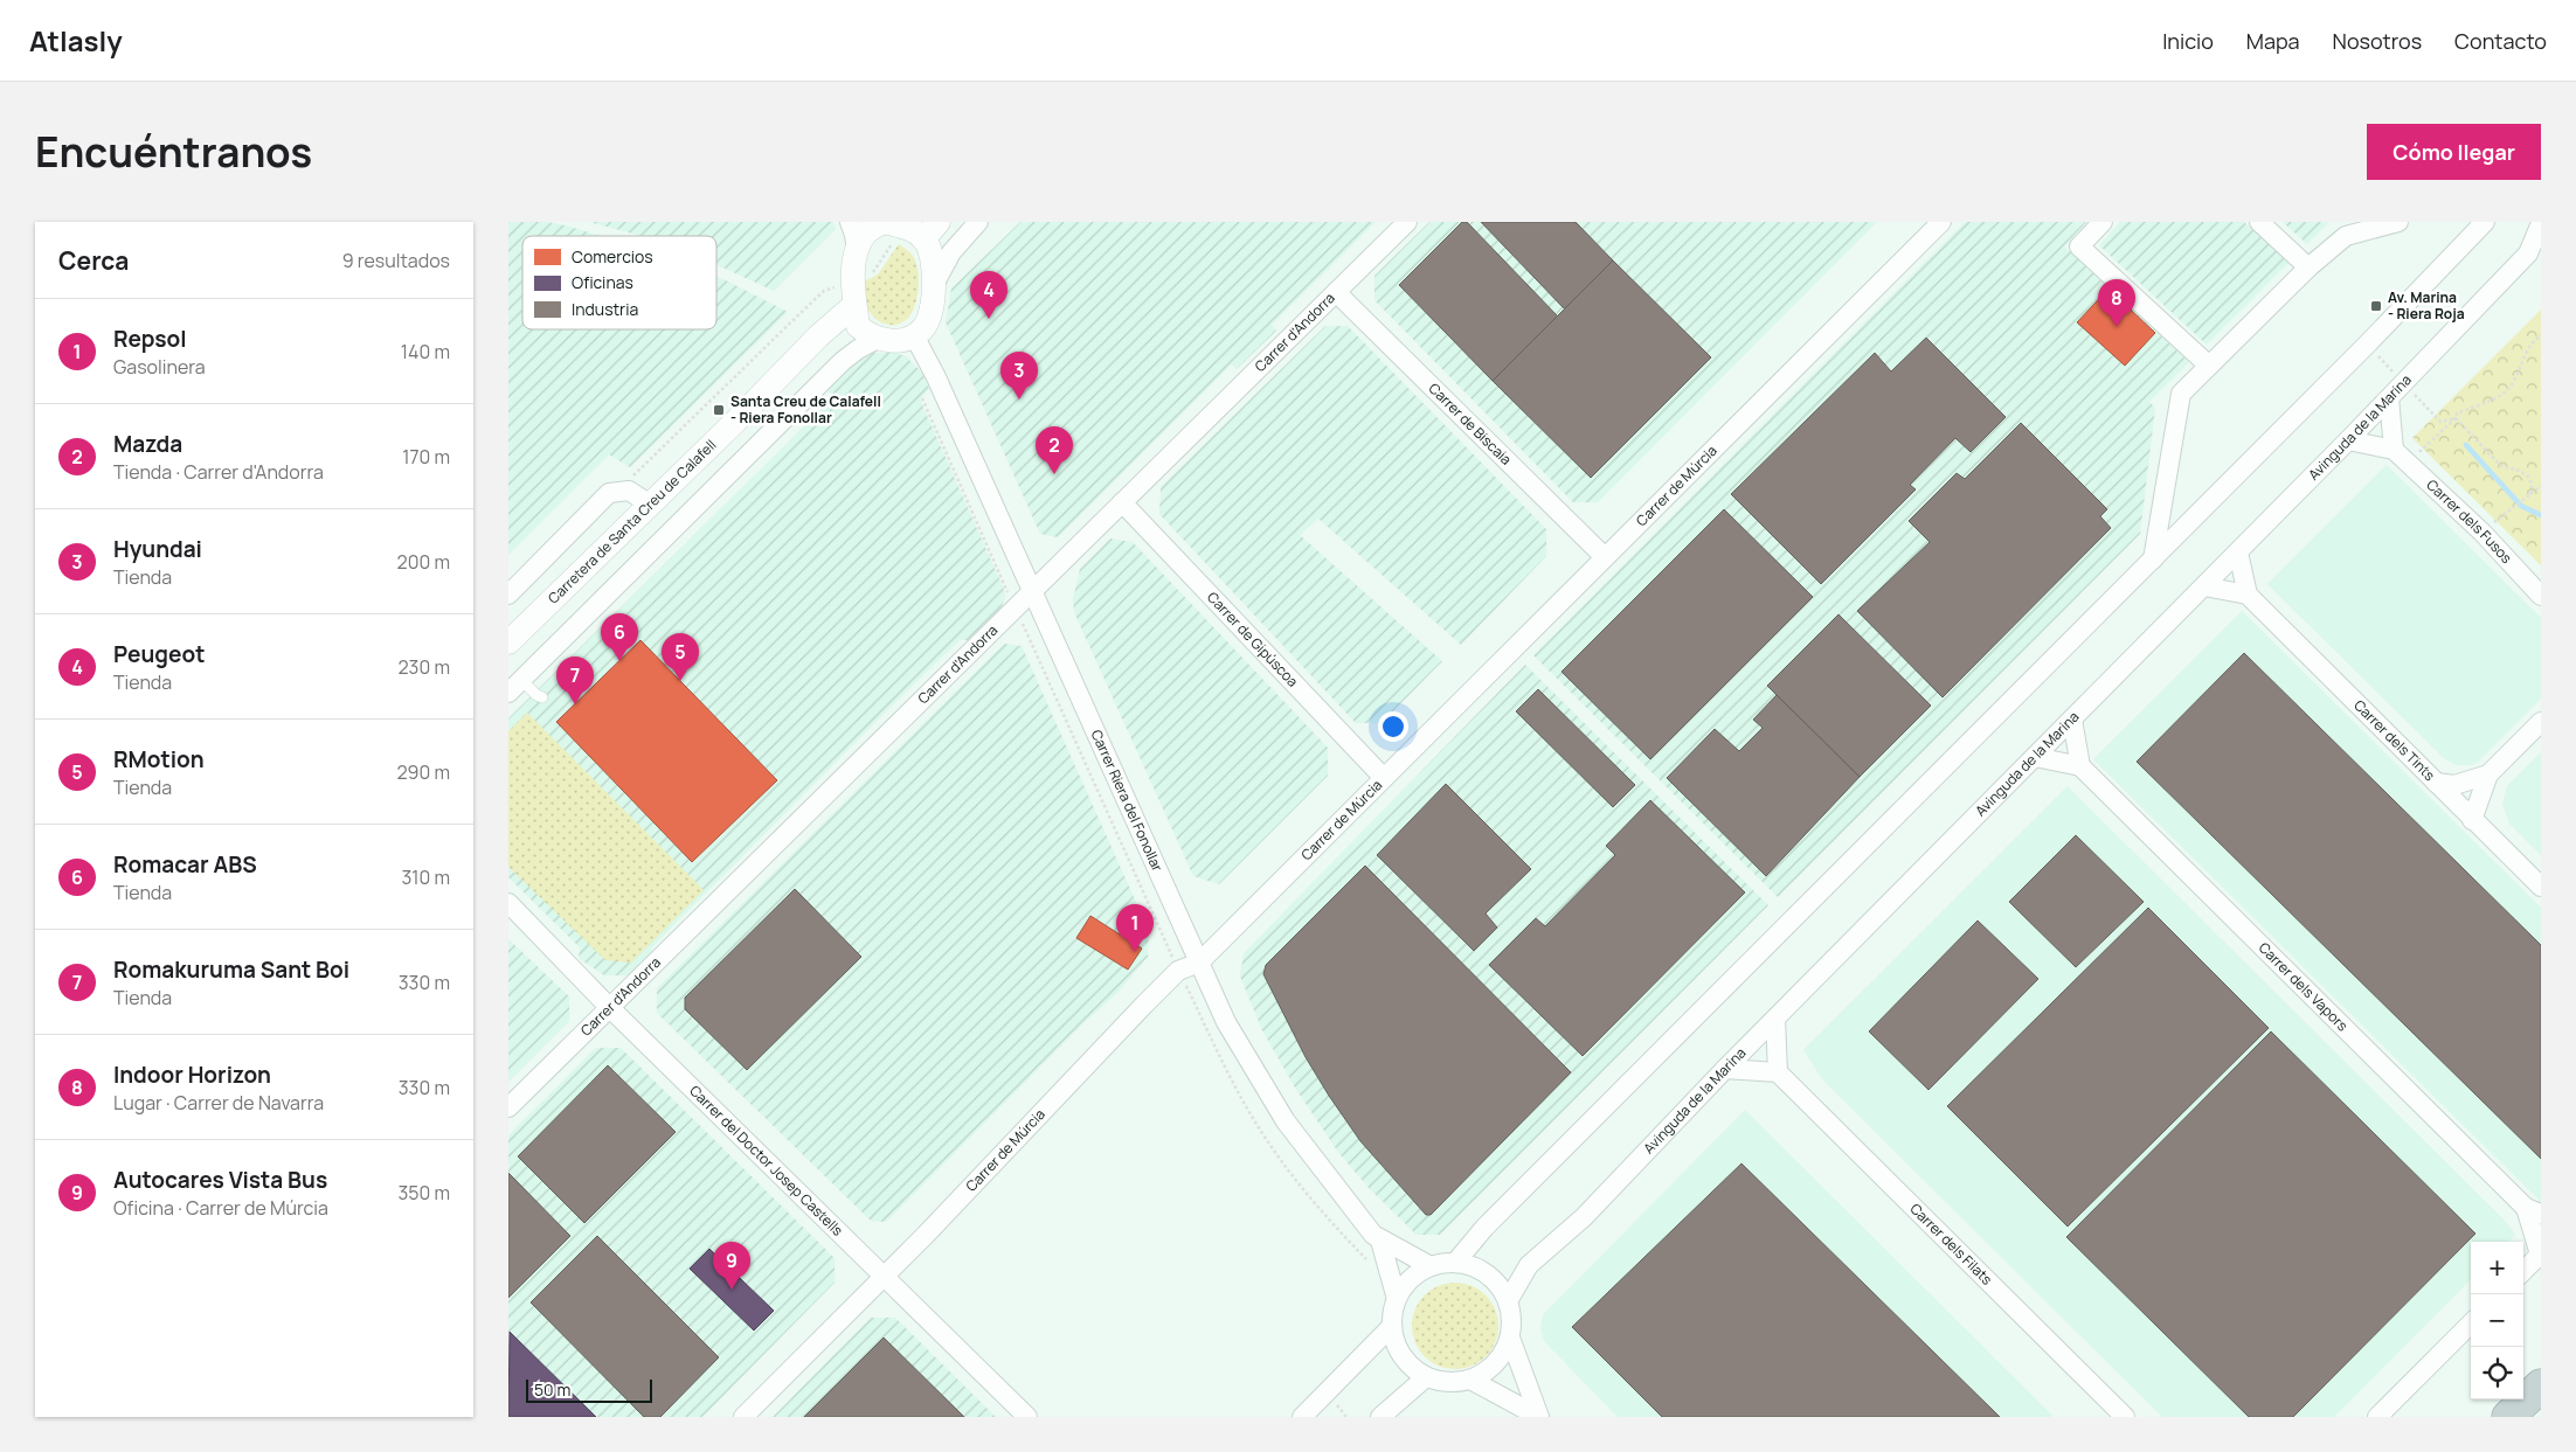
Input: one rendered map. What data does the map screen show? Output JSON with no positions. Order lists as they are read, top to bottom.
{
  "streets": {
    "street": [
      "Carrer d'Andorra",
      "Carrer de Biscaia",
      "Avinguda de la Marina",
      "Carrer de Múrcia",
      "Carretera de Santa Creu de Calafell",
      "Carrer dels Fusos",
      "Carrer de Gipúscoa",
      "Carrer dels Tints",
      "Carrer Riera del Fonollar",
      "Carrer dels Vapors",
      "Carrer del Doctor Josep Castells",
      "Carrer dels Filats"
    ]
  },
  "crossings": [
    ["Carrer d'Andorra", "Carrer de Biscaia"],
    ["Carrer d'Andorra", "Carrer de Gipúscoa"],
    ["Carrer d'Andorra", "Carrer Riera del Fonollar"],
    ["Carrer d'Andorra", "Carrer del Doctor Josep Castells"],
    ["Carrer de Biscaia", "Carrer de Múrcia"],
    ["Carrer de Múrcia", "Carrer de Gipúscoa"],
    ["Carrer de Múrcia", "Carrer Riera del Fonollar"],
    ["Carrer de Múrcia", "Carrer del Doctor Josep Castells"],
    ["Carretera de Santa Creu de Calafell", "Carrer Riera del Fonollar"]
  ],
  "places": {
    "transit": ["Av. Marina - Riera Roja", "Santa Creu de Calafell - Riera Fonollar"]
  },
  "legend": ["Comercios", "Oficinas", "Industria"],
  "scale_bar": "50 m",
  "page": {
    "header": "Atlasly",
    "nav": [
      "Inicio",
      "Mapa",
      "Nosotros",
      "Contacto"
    ],
    "title": "Encuéntranos",
    "buttons": "Cómo llegar",
    "heading": ["Cerca", "9 resultados"],
    "pins": [
      "4",
      "8",
      "3",
      "2",
      "6",
      "5",
      "7",
      "1",
      "9"
    ],
    "list": [
      {
        "mark": "1",
        "name": "Repsol",
        "note": "Gasolinera",
        "value": "140 m"
      },
      {
        "mark": "2",
        "name": "Mazda",
        "note": "Tienda · Carrer d'Andorra",
        "value": "170 m"
      },
      {
        "mark": "3",
        "name": "Hyundai",
        "note": "Tienda",
        "value": "200 m"
      },
      {
        "mark": "4",
        "name": "Peugeot",
        "note": "Tienda",
        "value": "230 m"
      },
      {
        "mark": "5",
        "name": "RMotion",
        "note": "Tienda",
        "value": "290 m"
      },
      {
        "mark": "6",
        "name": "Romacar ABS",
        "note": "Tienda",
        "value": "310 m"
      },
      {
        "mark": "7",
        "name": "Romakuruma Sant Boi",
        "note": "Tienda",
        "value": "330 m"
      },
      {
        "mark": "8",
        "name": "Indoor Horizon",
        "note": "Lugar · Carrer de Navarra",
        "value": "330 m"
      },
      {
        "mark": "9",
        "name": "Autocares Vista Bus",
        "note": "Oficina · Carrer de Múrcia",
        "value": "350 m"
      }
    ],
    "map_buttons": ["+", "−"],
    "scale": "50 m"
  }
}
